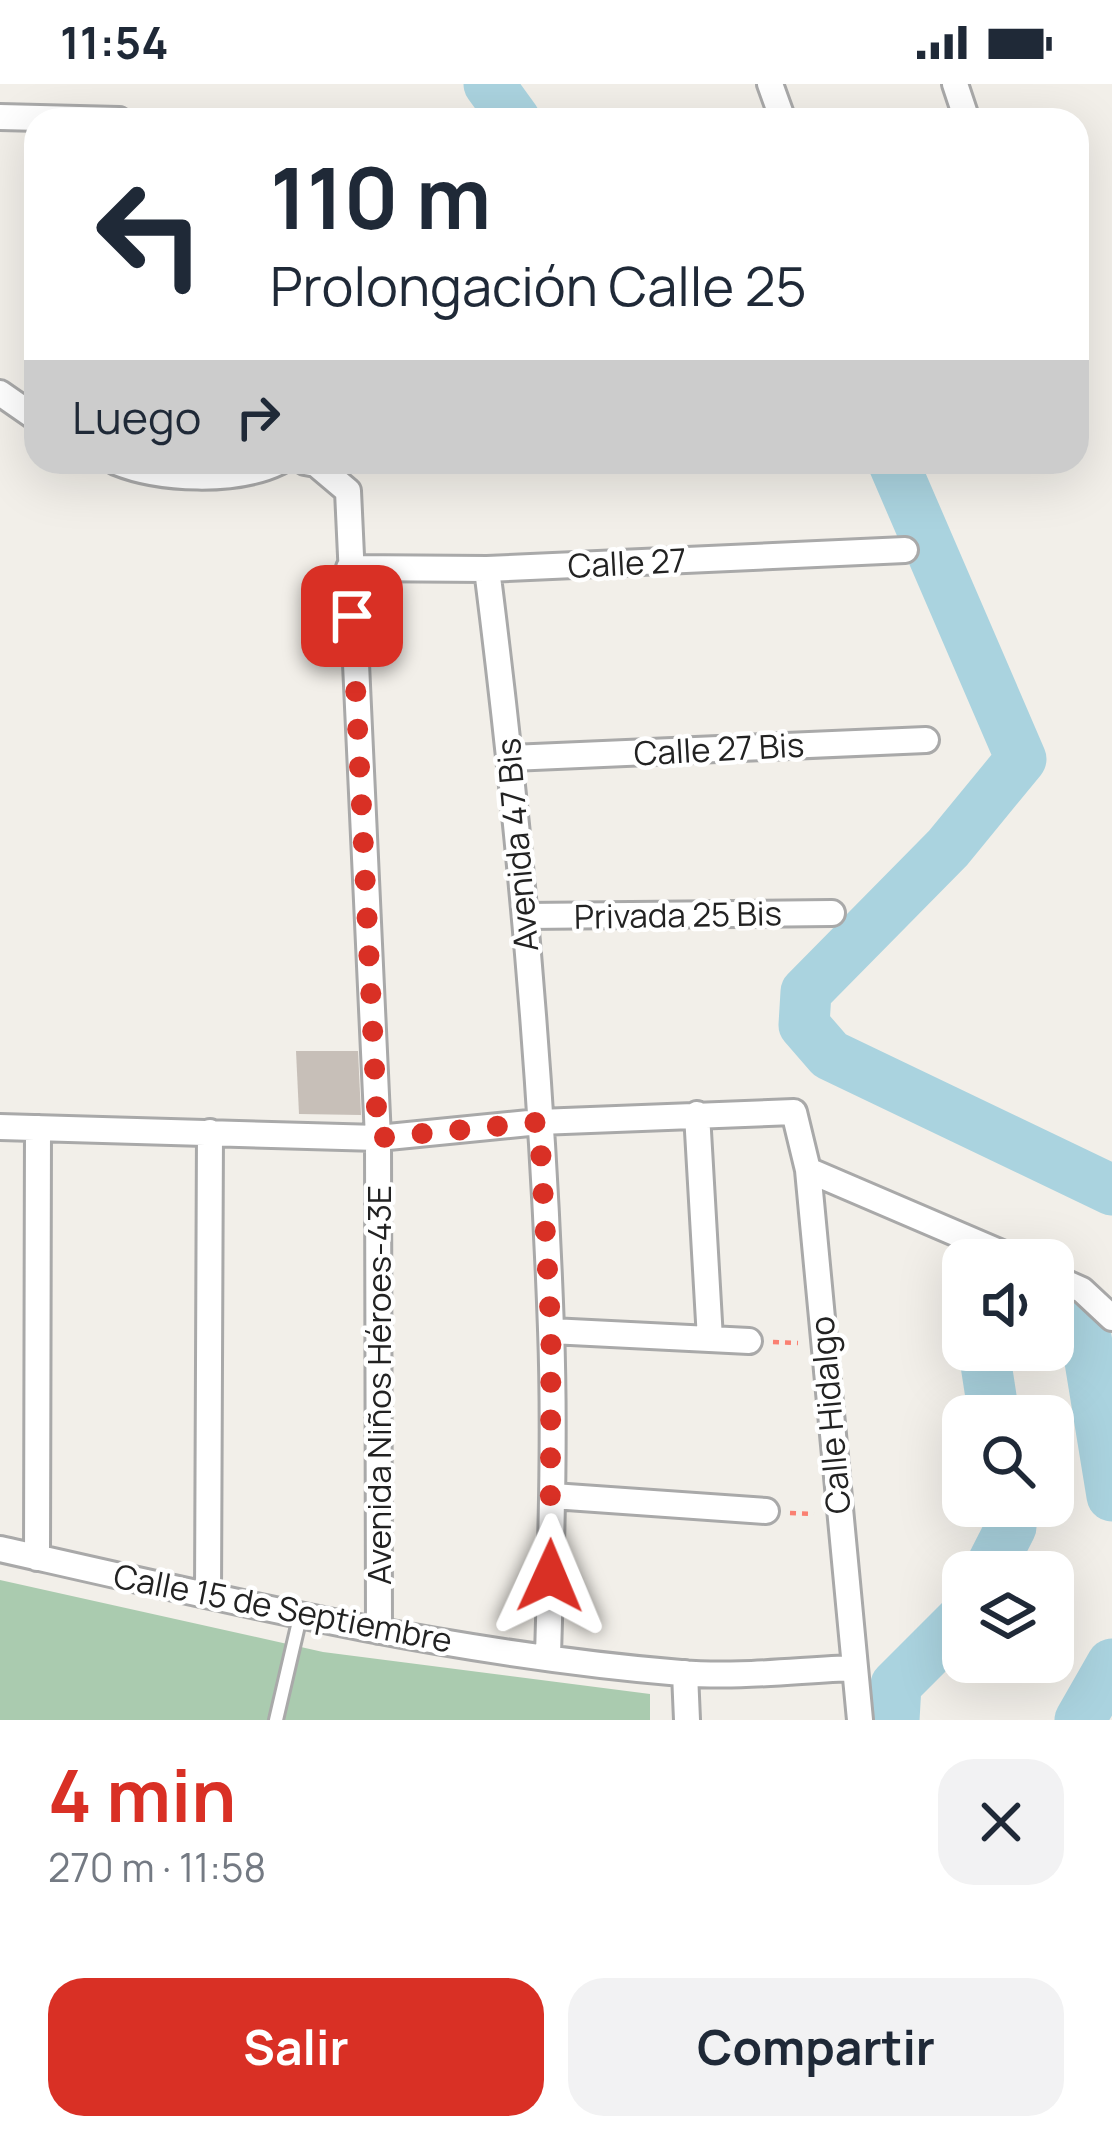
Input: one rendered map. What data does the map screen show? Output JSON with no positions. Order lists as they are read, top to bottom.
{
  "streets": {
    "street": [
      "Calle 27",
      "Calle 27 Bis",
      "Avenida 47 Bis",
      "Privada 25 Bis",
      "Avenida Niños Héroes-43E",
      "Calle Hidalgo",
      "Calle 15 de Septiembre"
    ]
  },
  "crossings": [
    ["Calle 27", "Avenida 47 Bis"],
    ["Calle 27", "Avenida Niños Héroes-43E"],
    ["Calle 27 Bis", "Avenida 47 Bis"],
    ["Avenida 47 Bis", "Privada 25 Bis"],
    ["Avenida 47 Bis", "Calle 15 de Septiembre"],
    ["Avenida Niños Héroes-43E", "Calle 15 de Septiembre"],
    ["Calle Hidalgo", "Calle 15 de Septiembre"]
  ],
  "page": {
    "status": "11:54",
    "turn": ["110 m", "Prolongación Calle 25"],
    "then": "Luego",
    "heading": ["4 min", "270 m · 11:58"],
    "buttons": ["Salir", "Compartir"]
  }
}
